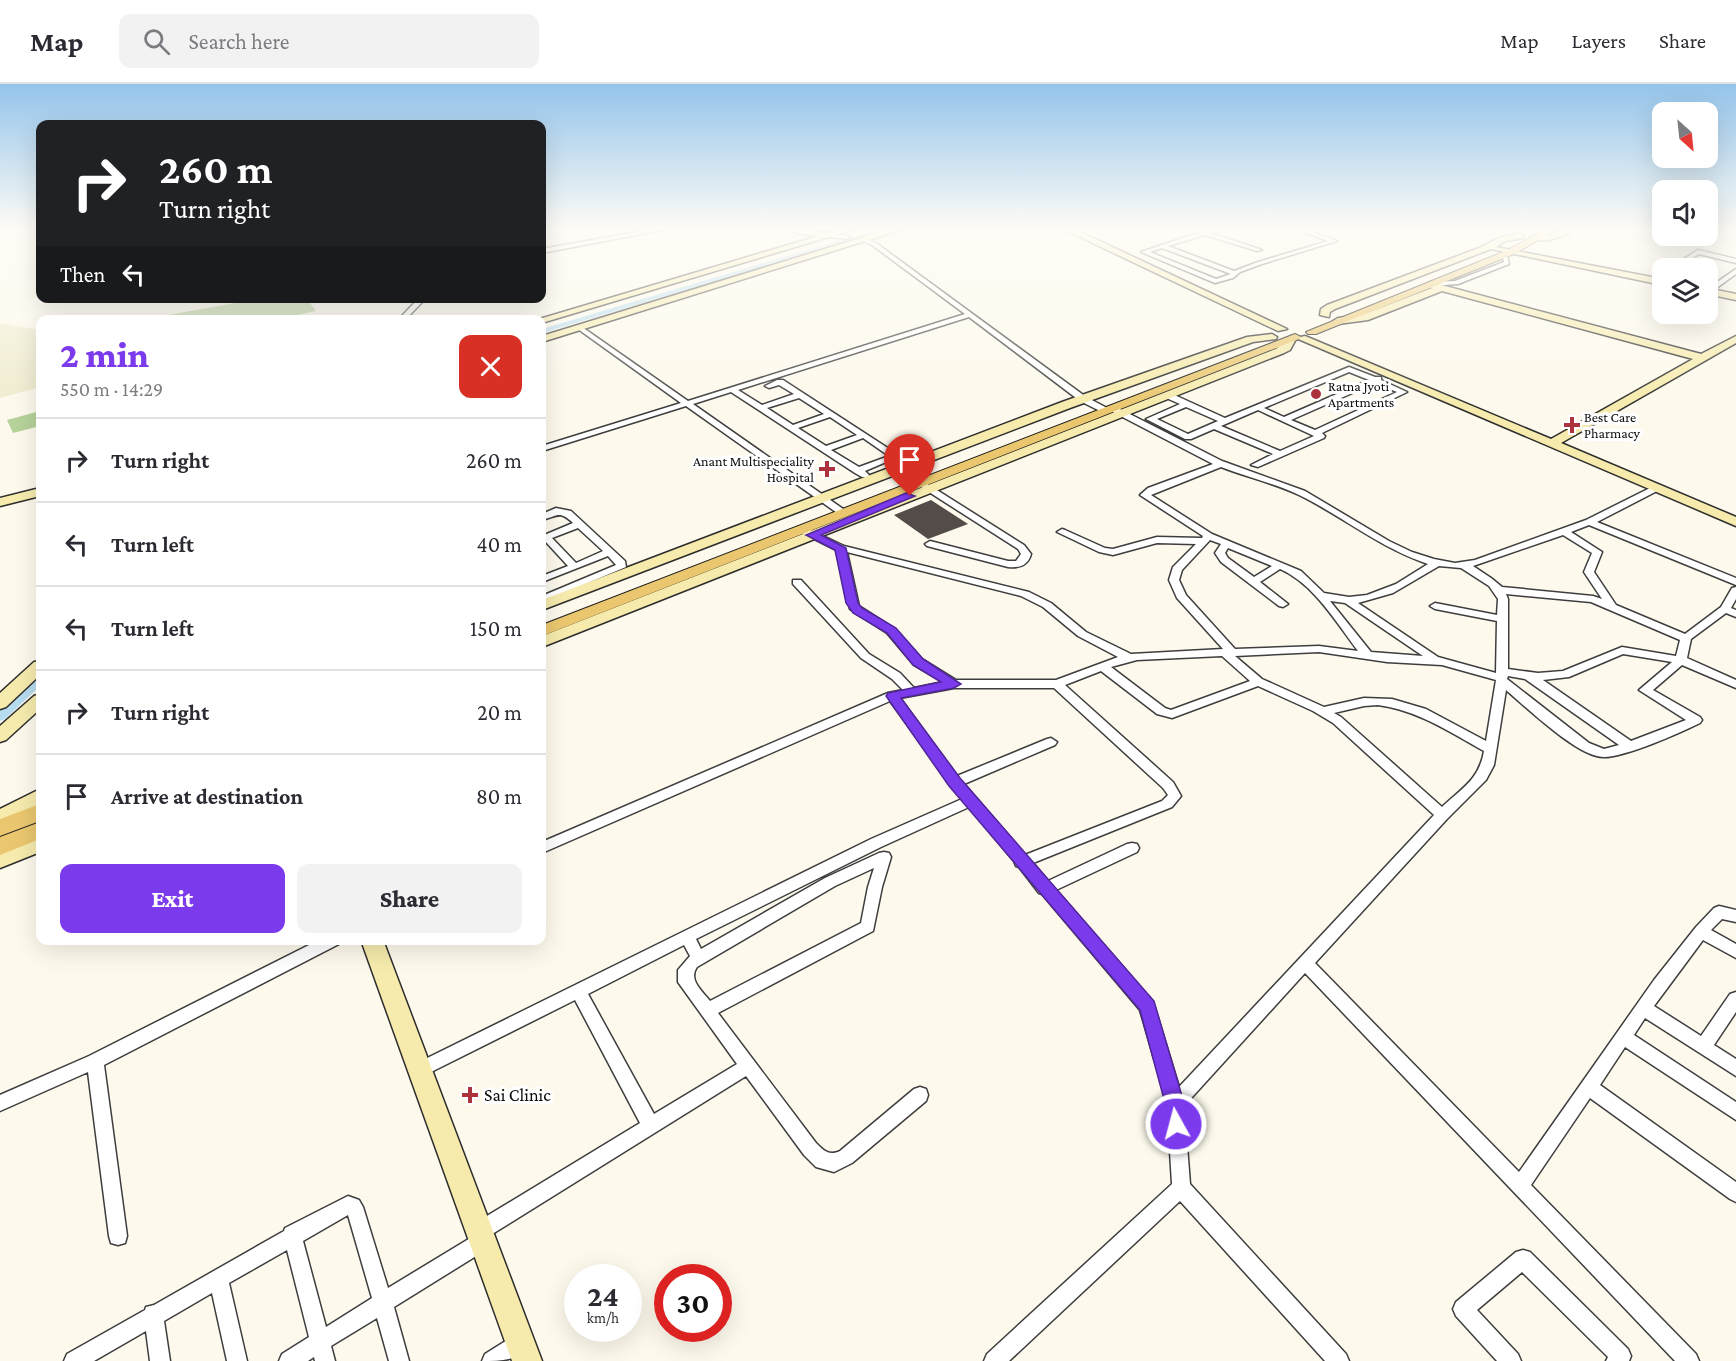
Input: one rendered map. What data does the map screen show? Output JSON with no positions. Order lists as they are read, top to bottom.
{
  "places": {
    "other": ["Ratna Jyoti Apartments"],
    "health": ["Best Care Pharmacy", "Anant Multispeciality Hospital", "Sai Clinic"]
  },
  "north": "bottom right",
  "page": {
    "header": "Map",
    "search": "Search here",
    "nav": ["Map", "Layers", "Share"],
    "turn": ["260 m", "Turn right"],
    "then": "Then",
    "heading": ["2 min", "550 m · 14:29"],
    "list": [
      {
        "name": "Turn right",
        "value": "260 m"
      },
      {
        "name": "Turn left",
        "value": "40 m"
      },
      {
        "name": "Turn left",
        "value": "150 m"
      },
      {
        "name": "Turn right",
        "value": "20 m"
      },
      {
        "name": "Arrive at destination",
        "value": "80 m"
      }
    ],
    "buttons": ["Exit", "Share"],
    "speed": "24 km/h",
    "limit": "30"
  }
}
